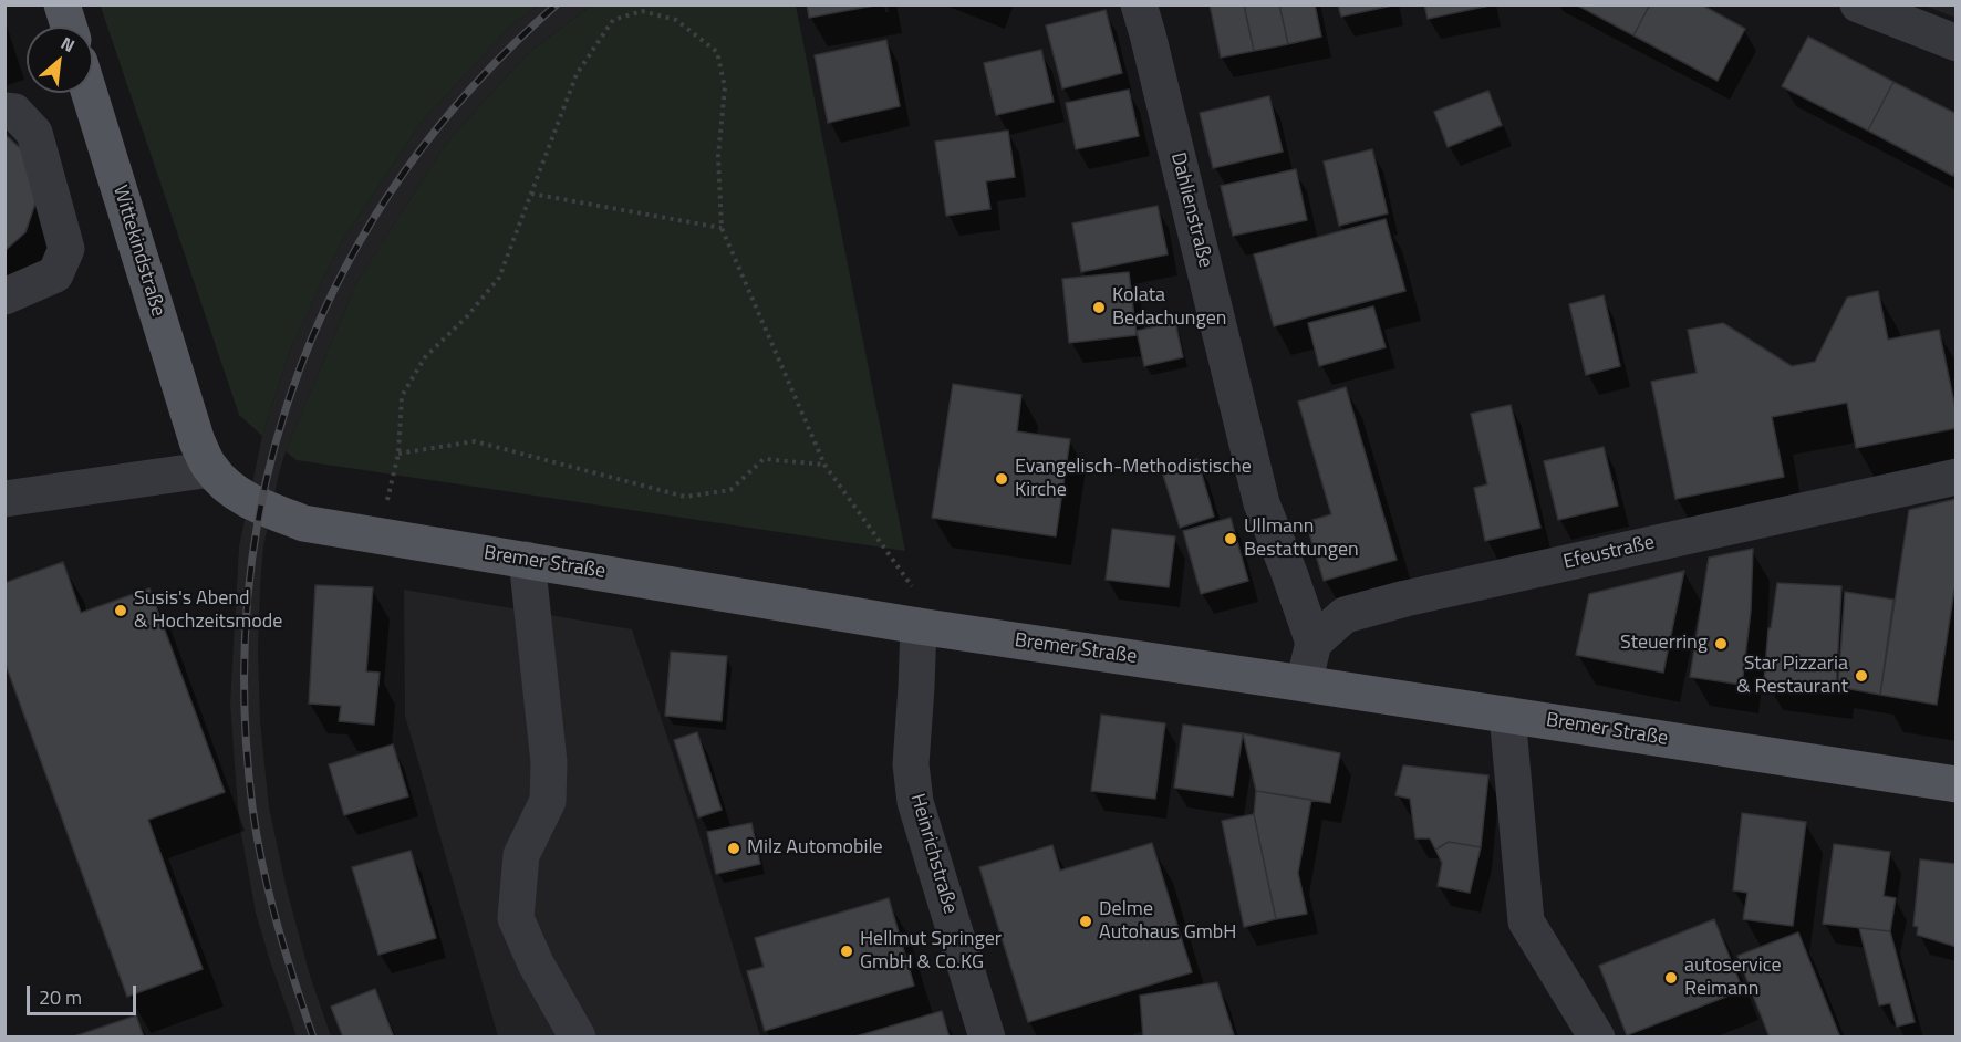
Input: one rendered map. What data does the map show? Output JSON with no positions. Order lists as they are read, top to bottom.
{
  "streets": {
    "main road": ["Wittekindstraße", "Bremer Straße"],
    "street": ["Dahlienstraße", "Efeustraße", "Heinrichstraße"]
  },
  "crossings": [
    ["Dahlienstraße", "Efeustraße"],
    ["Wittekindstraße", "Bremer Straße"],
    ["Bremer Straße", "Heinrichstraße"]
  ],
  "places": [
    "Kolata Bedachungen",
    "Evangelisch-Methodistische Kirche",
    "Ullmann Bestattungen",
    "Susis's Abend & Hochzeitsmode",
    "Steuerring",
    "Star Pizzaria & Restaurant",
    "Milz Automobile",
    "Delme Autohaus GmbH",
    "Hellmut Springer GmbH & Co.KG",
    "autoservice Reimann"
  ],
  "scale_bar": "20 m",
  "north": "top right"
}
